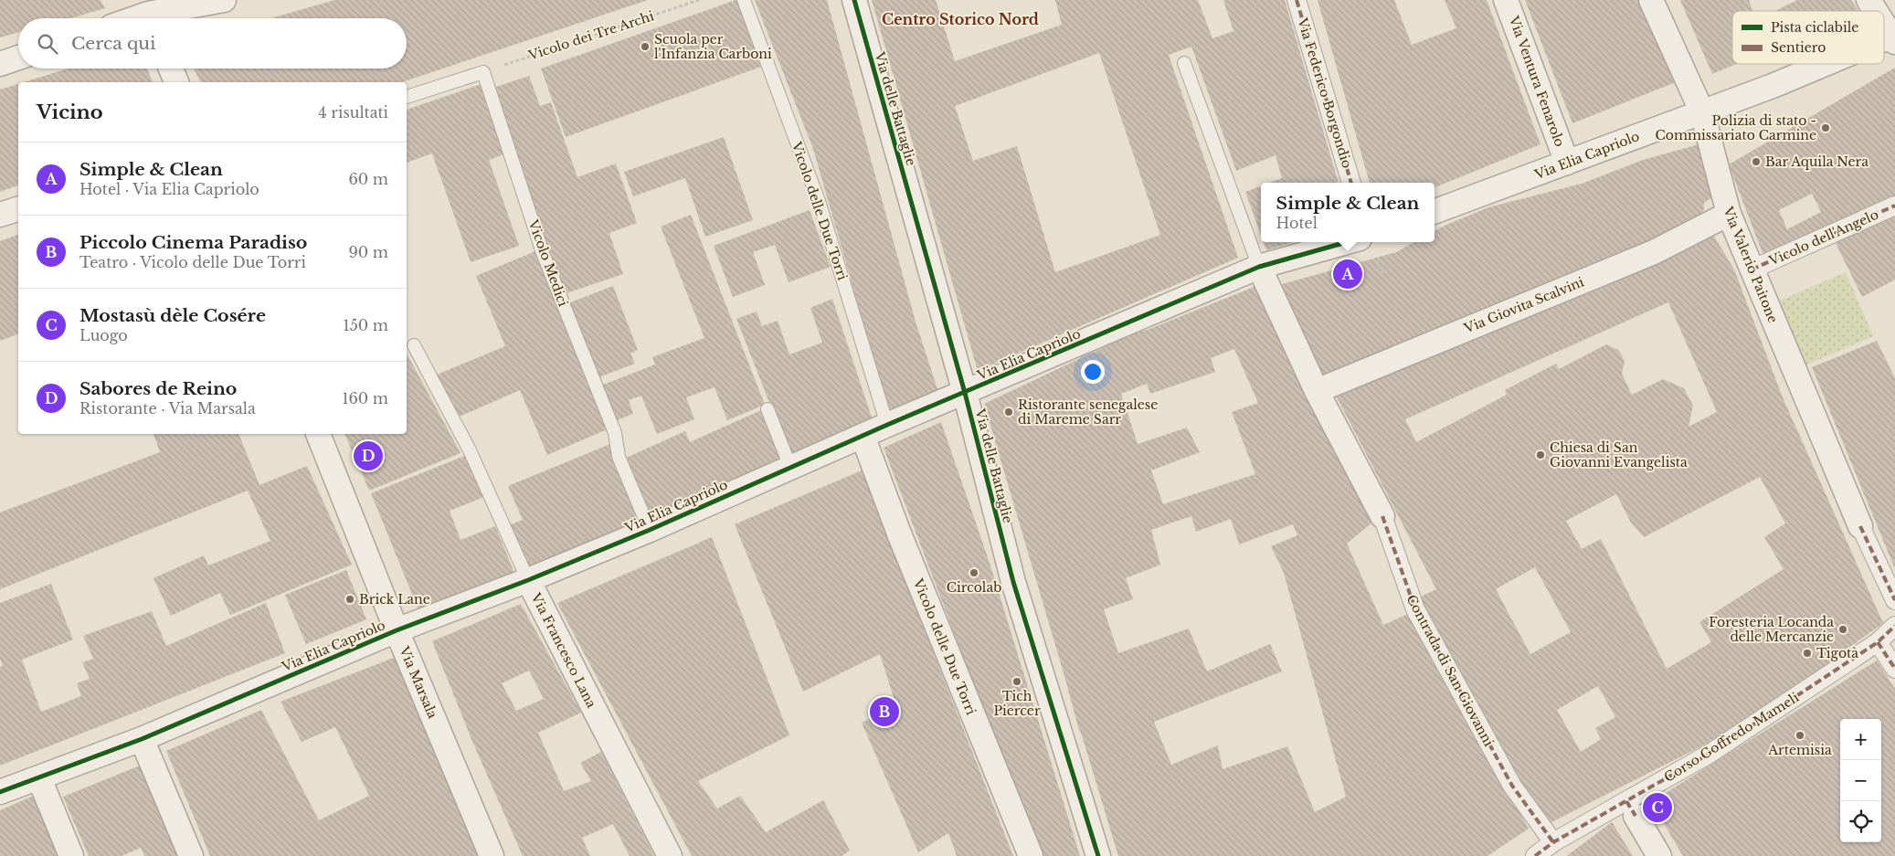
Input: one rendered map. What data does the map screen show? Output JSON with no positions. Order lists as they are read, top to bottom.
{
  "streets": {
    "street": [
      "Via Ventura Fenarolo",
      "Via Federico Borgondio",
      "Via delle Battaglie",
      "Via Elia Capriolo",
      "Vicolo delle Due Torri",
      "Vicolo dell'Angelo",
      "Via Valerio Paitone",
      "Via Giovita Scalvini",
      "Via Francesco Lana",
      "Contrada di San Giovanni",
      "Via Marsala",
      "Corso Goffredo Mameli"
    ],
    "lane": ["Vicolo Medici"],
    "path": ["Vicolo dei Tre Archi"]
  },
  "crossings": [
    ["Vicolo dei Tre Archi", "Vicolo Medici"],
    ["Via Ventura Fenarolo", "Via Elia Capriolo"],
    ["Via delle Battaglie", "Via Elia Capriolo"],
    ["Via Elia Capriolo", "Vicolo delle Due Torri"],
    ["Via Elia Capriolo", "Vicolo Medici"],
    ["Via Elia Capriolo", "Via Valerio Paitone"],
    ["Via Elia Capriolo", "Via Francesco Lana"],
    ["Via Elia Capriolo", "Contrada di San Giovanni"],
    ["Via Elia Capriolo", "Via Marsala"],
    ["Vicolo dell'Angelo", "Via Valerio Paitone"],
    ["Via Valerio Paitone", "Via Giovita Scalvini"],
    ["Via Giovita Scalvini", "Contrada di San Giovanni"],
    ["Contrada di San Giovanni", "Corso Goffredo Mameli"]
  ],
  "districts": ["Centro Storico Nord"],
  "places": [
    "Scuola per l'Infanzia Carboni",
    "Polizia di stato - Commissariato Carmine",
    "Bar Aquila Nera",
    "Ristorante senegalese di Mareme Sarr",
    "Chiesa di San Giovanni Evangelista",
    "Circolab",
    "Brick Lane",
    "Foresteria Locanda delle Mercanzie",
    "Tigotà",
    "Tich Piercer",
    "Artemisia"
  ],
  "legend": ["Pista ciclabile", "Sentiero"],
  "page": {
    "search": "Cerca qui",
    "heading": ["Vicino", "4 risultati"],
    "list": [
      {
        "mark": "A",
        "name": "Simple & Clean",
        "note": "Hotel · Via Elia Capriolo",
        "value": "60 m"
      },
      {
        "mark": "B",
        "name": "Piccolo Cinema Paradiso",
        "note": "Teatro · Vicolo delle Due Torri",
        "value": "90 m"
      },
      {
        "mark": "C",
        "name": "Mostasù dèle Cosére",
        "note": "Luogo",
        "value": "150 m"
      },
      {
        "mark": "D",
        "name": "Sabores de Reino",
        "note": "Ristorante · Via Marsala",
        "value": "160 m"
      }
    ],
    "popup": ["Simple & Clean", "Hotel"],
    "pins": [
      "A",
      "D",
      "B",
      "C"
    ],
    "map_buttons": ["+", "−"]
  }
}
